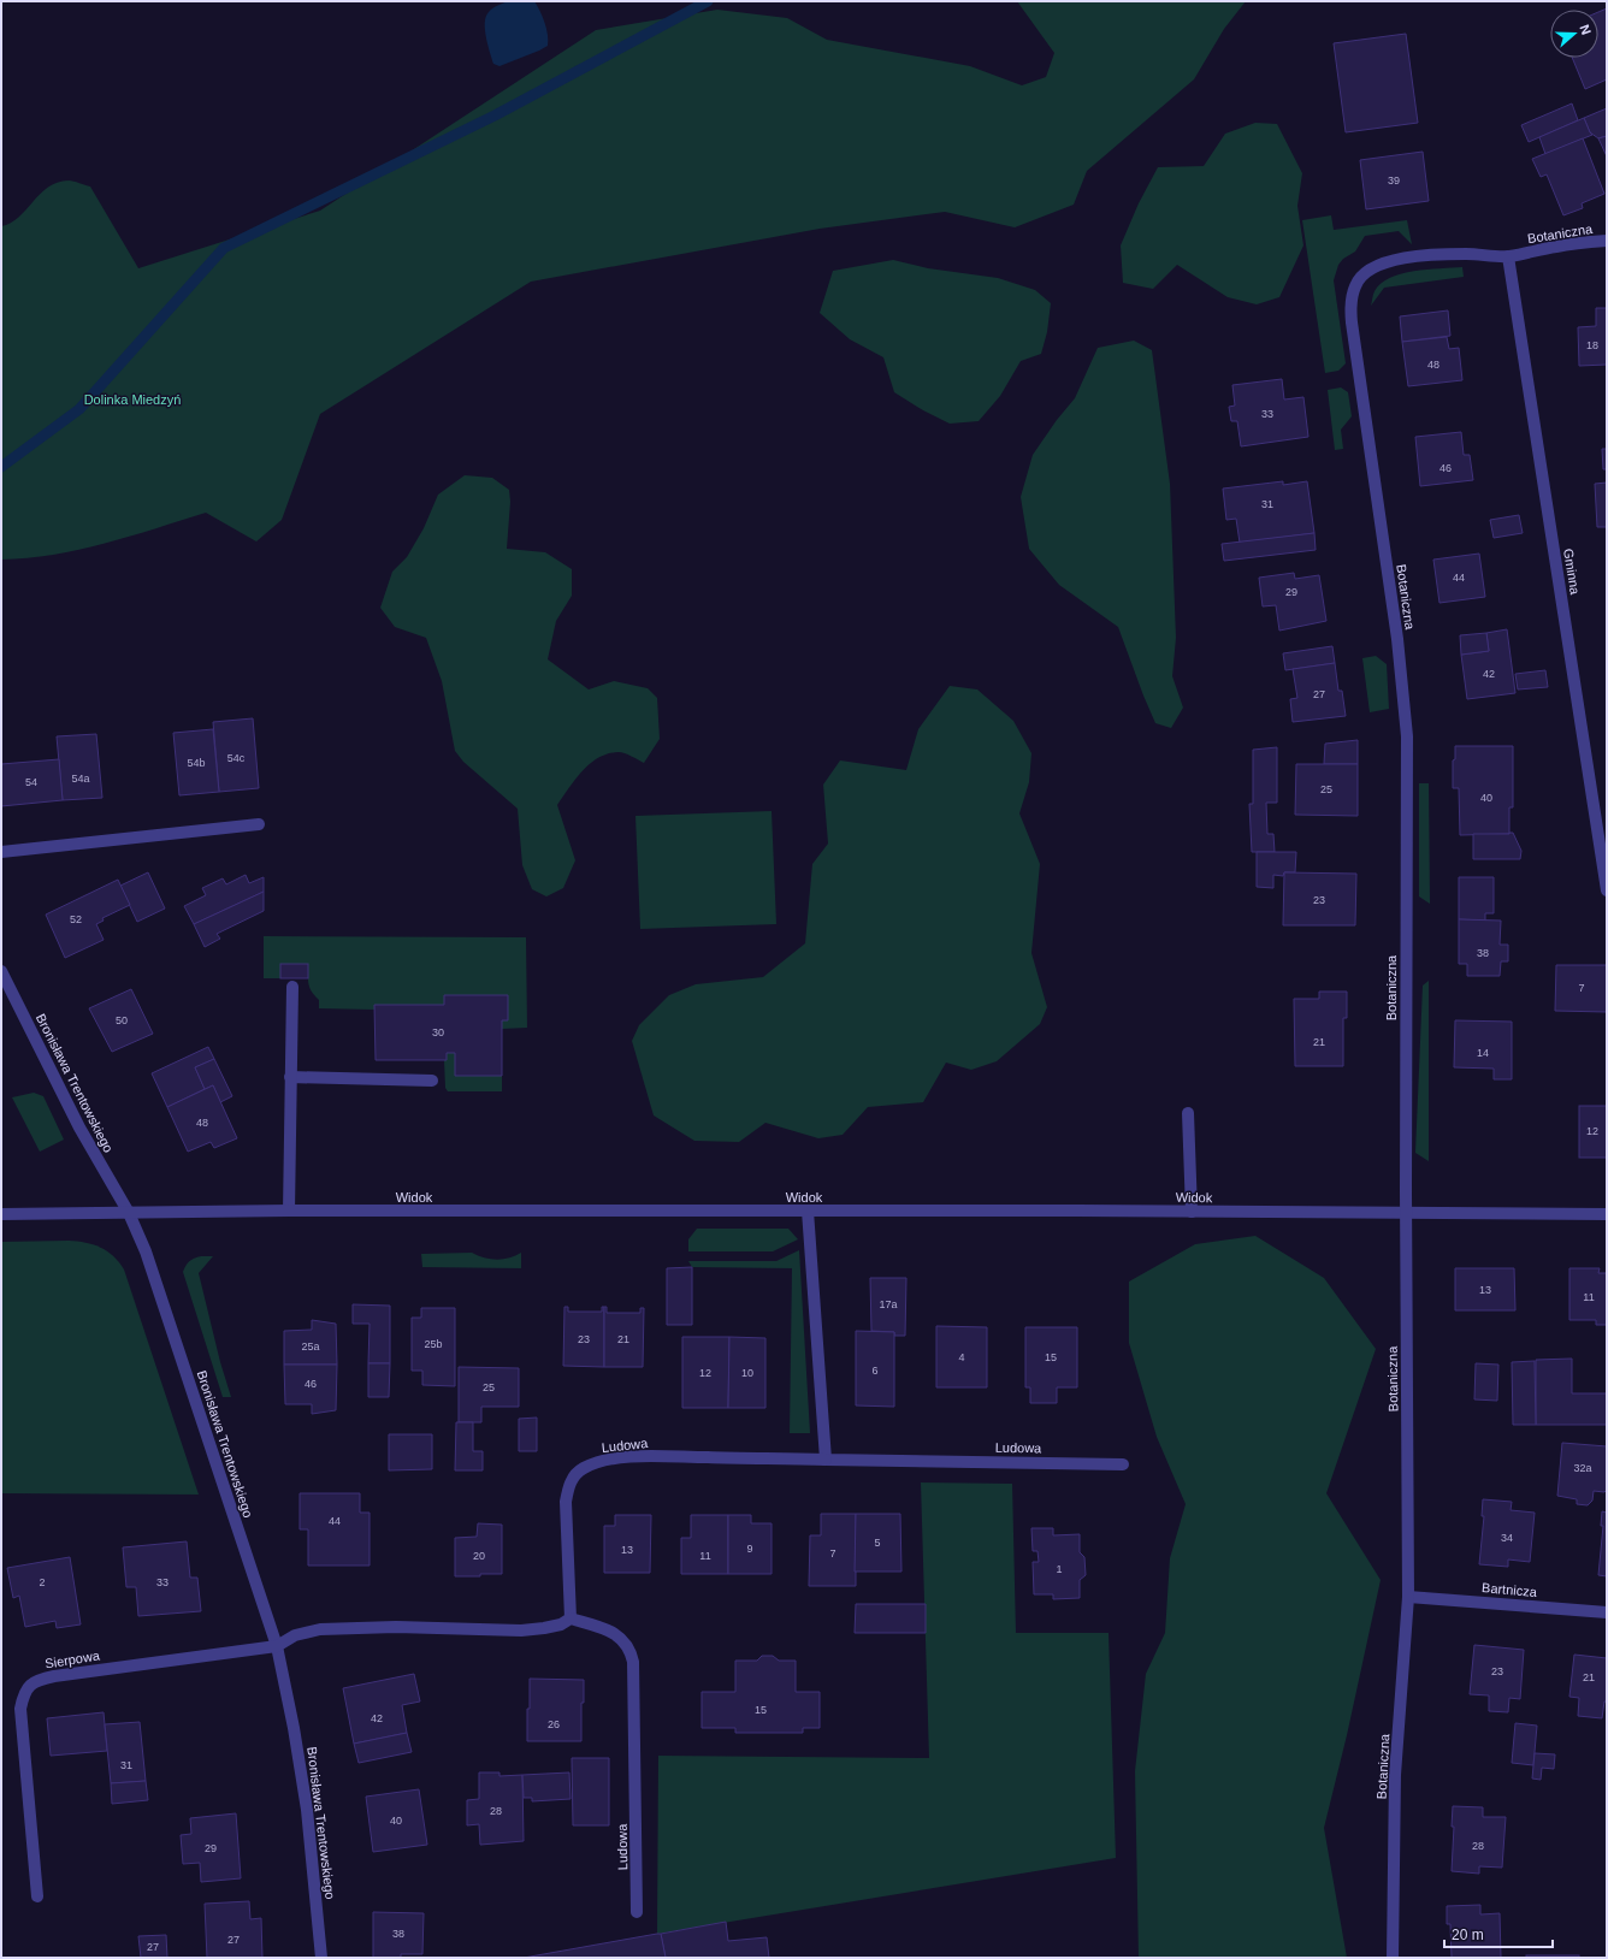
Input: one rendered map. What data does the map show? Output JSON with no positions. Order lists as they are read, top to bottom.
{
  "streets": {
    "street": [
      "Botaniczna",
      "Gminna",
      "Bronisława Trentowskiego",
      "Widok",
      "Ludowa",
      "Bartnicza",
      "Sierpowa"
    ]
  },
  "crossings": [
    ["Botaniczna", "Gminna"],
    ["Botaniczna", "Widok"],
    ["Botaniczna", "Bartnicza"],
    ["Bronisława Trentowskiego", "Widok"],
    ["Bronisława Trentowskiego", "Sierpowa"]
  ],
  "parks": ["Dolinka Miedzyń"],
  "house_numbers": [
    "39",
    "18",
    "48",
    "33",
    "46",
    "31",
    "44",
    "29",
    "42",
    "27",
    "54c",
    "54b",
    "54a",
    "54",
    "25",
    "40",
    "23",
    "52",
    "38",
    "7",
    "50",
    "30",
    "21",
    "14",
    "48",
    "12",
    "13",
    "11",
    "17a",
    "23",
    "21",
    "25b",
    "25a",
    "4",
    "15",
    "6",
    "12",
    "10",
    "46",
    "25",
    "32a",
    "44",
    "34",
    "5",
    "9",
    "13",
    "7",
    "20",
    "11",
    "1",
    "2",
    "33",
    "23",
    "21",
    "15",
    "42",
    "26",
    "31",
    "28",
    "40",
    "28",
    "29",
    "38",
    "27",
    "27"
  ],
  "scale_bar": "20 m",
  "north": "right"
}
